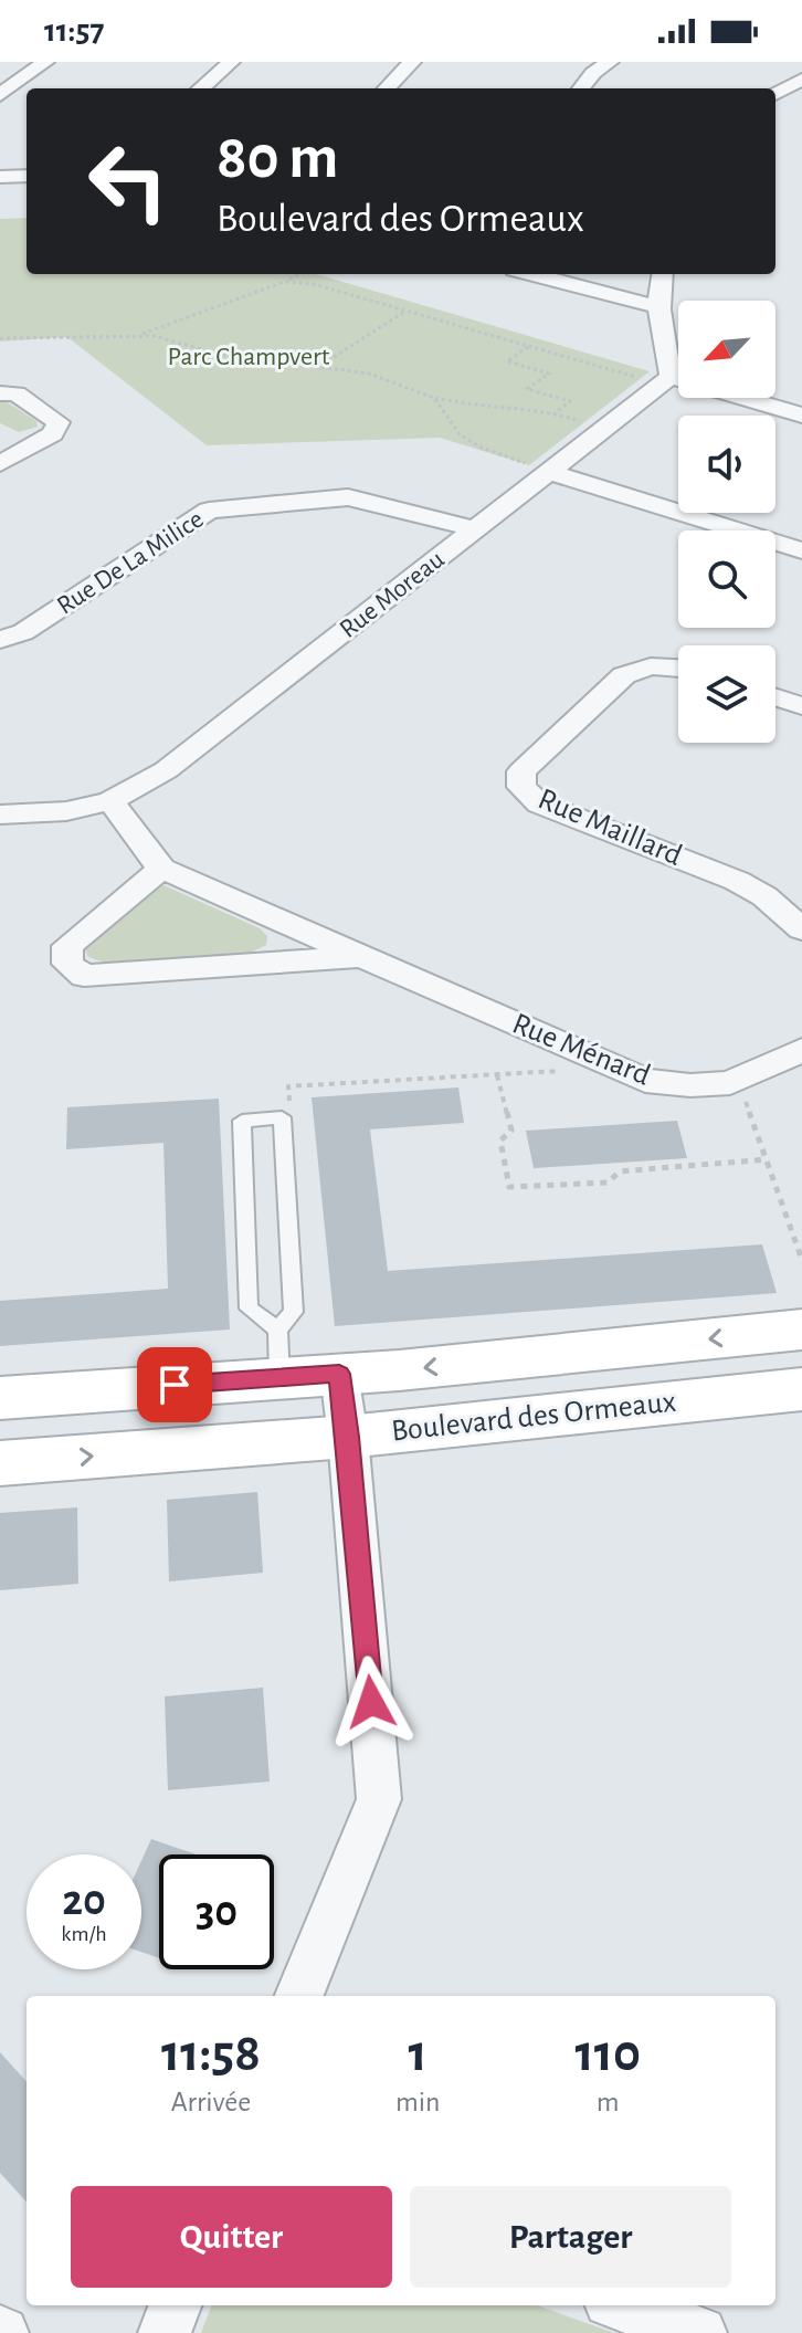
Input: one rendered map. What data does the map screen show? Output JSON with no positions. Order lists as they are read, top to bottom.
{
  "streets": {
    "street": [
      "Rue De La Milice",
      "Rue Moreau",
      "Rue Maillard",
      "Rue Ménard",
      "Boulevard des Ormeaux"
    ]
  },
  "crossings": [
    ["Rue De La Milice", "Rue Moreau"],
    ["Rue Moreau", "Rue Ménard"]
  ],
  "parks": ["Parc Champvert"],
  "north": "bottom left",
  "page": {
    "status": "11:57",
    "turn": ["80 m", "Boulevard des Ormeaux"],
    "speed": "20 km/h",
    "limit": "30",
    "eta": [
      "11:58",
      "Arrivée",
      "1",
      "min",
      "110",
      "m"
    ],
    "buttons": ["Quitter", "Partager"]
  }
}
